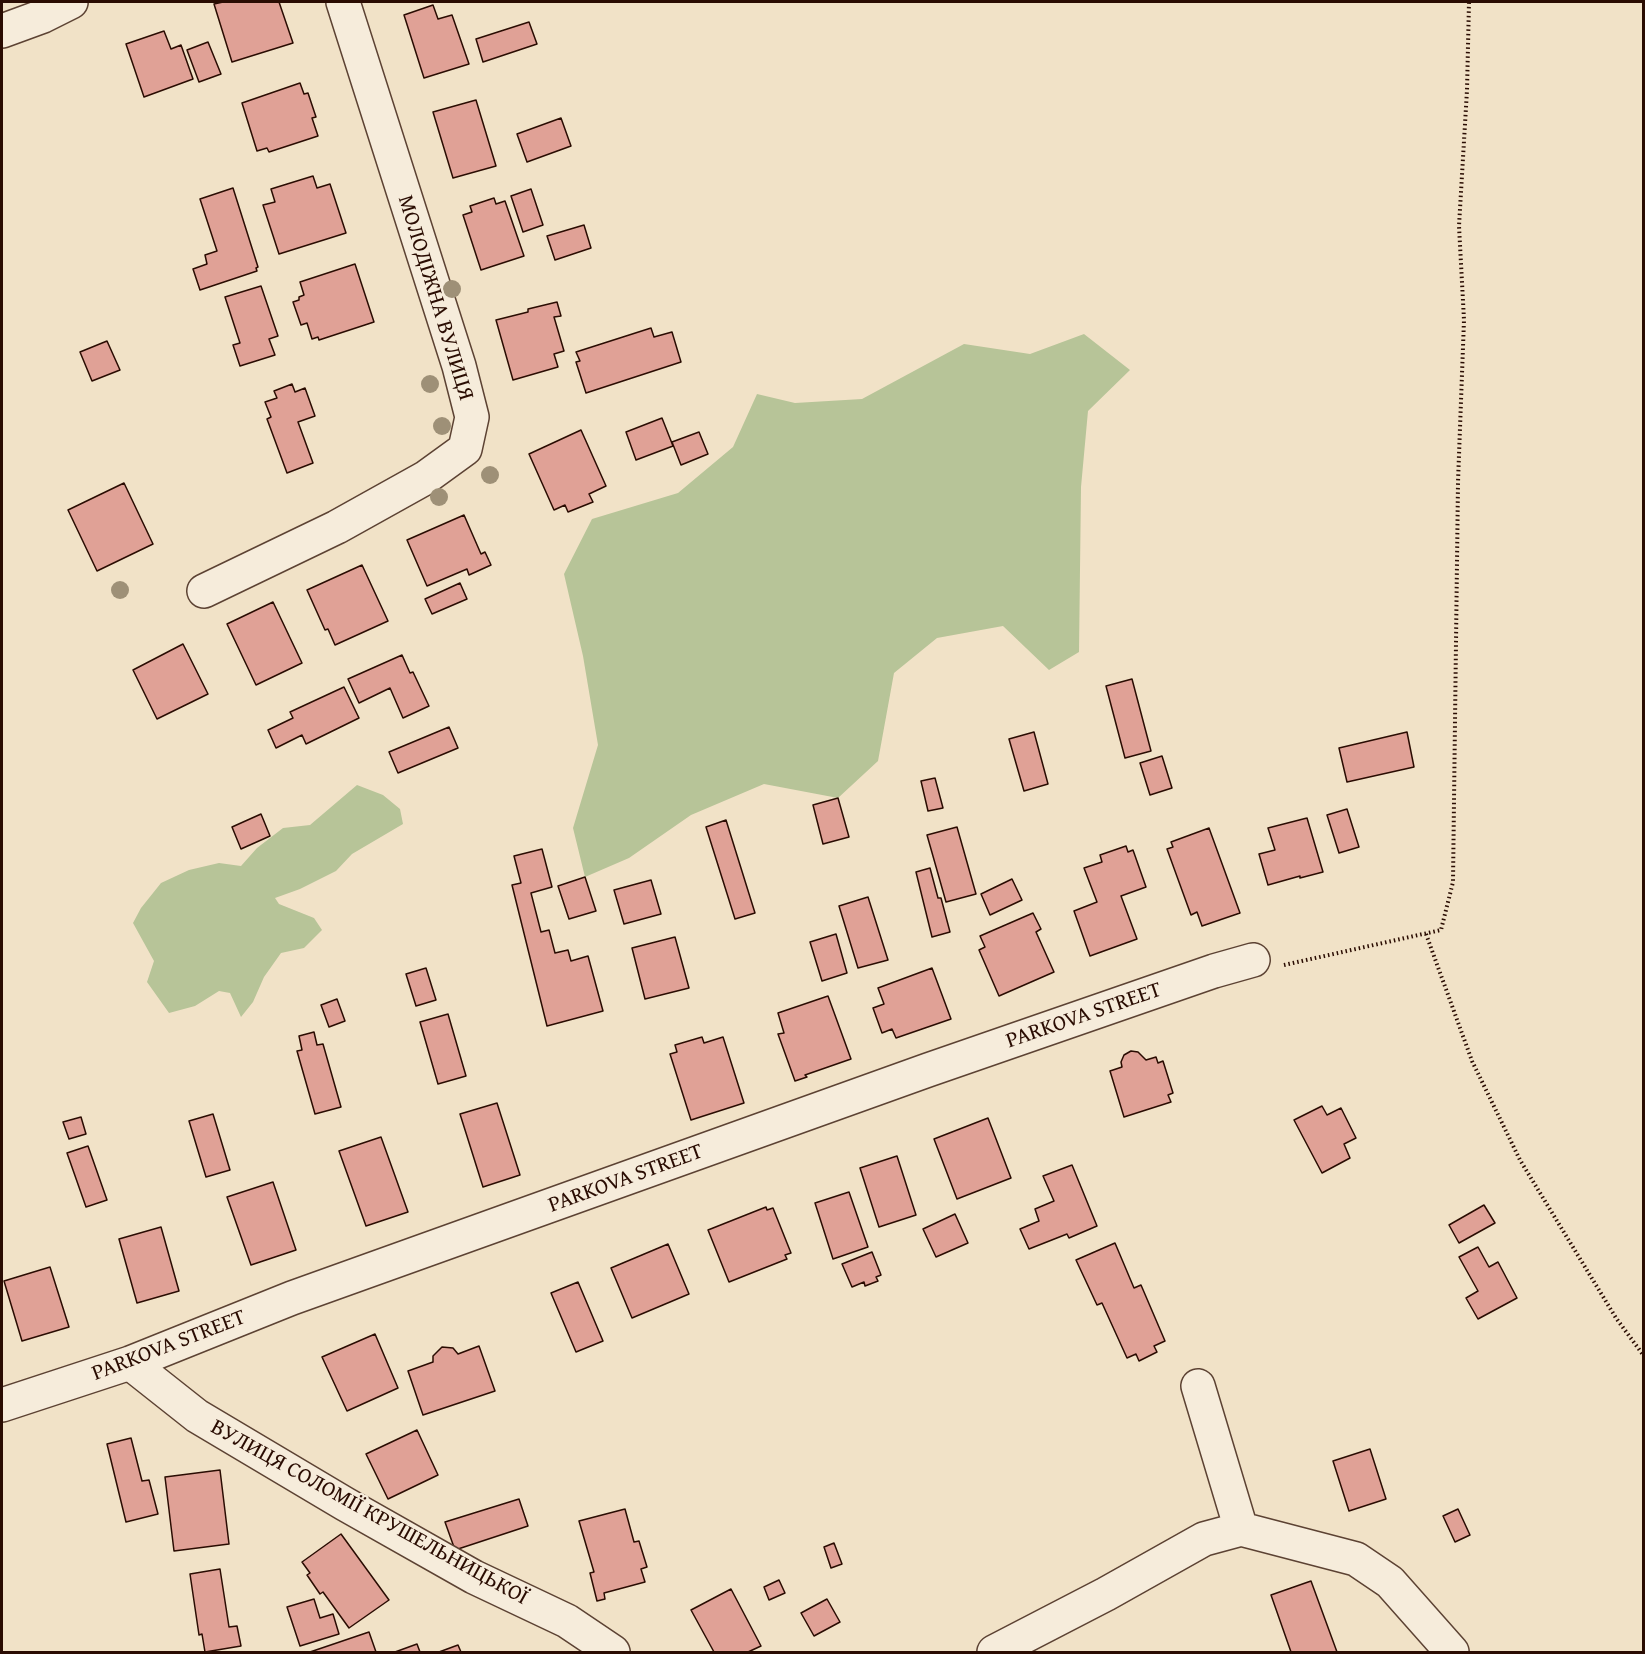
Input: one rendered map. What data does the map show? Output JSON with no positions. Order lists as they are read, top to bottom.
{
  "streets": {
    "street": ["МОЛОДІЖНА ВУЛИЦЯ", "PARKOVA STREET", "ВУЛИЦЯ СОЛОМІЇ КРУШЕЛЬНИЦЬКОЇ"]
  },
  "crossings": [
    ["PARKOVA STREET", "ВУЛИЦЯ СОЛОМІЇ КРУШЕЛЬНИЦЬКОЇ"]
  ]
}
